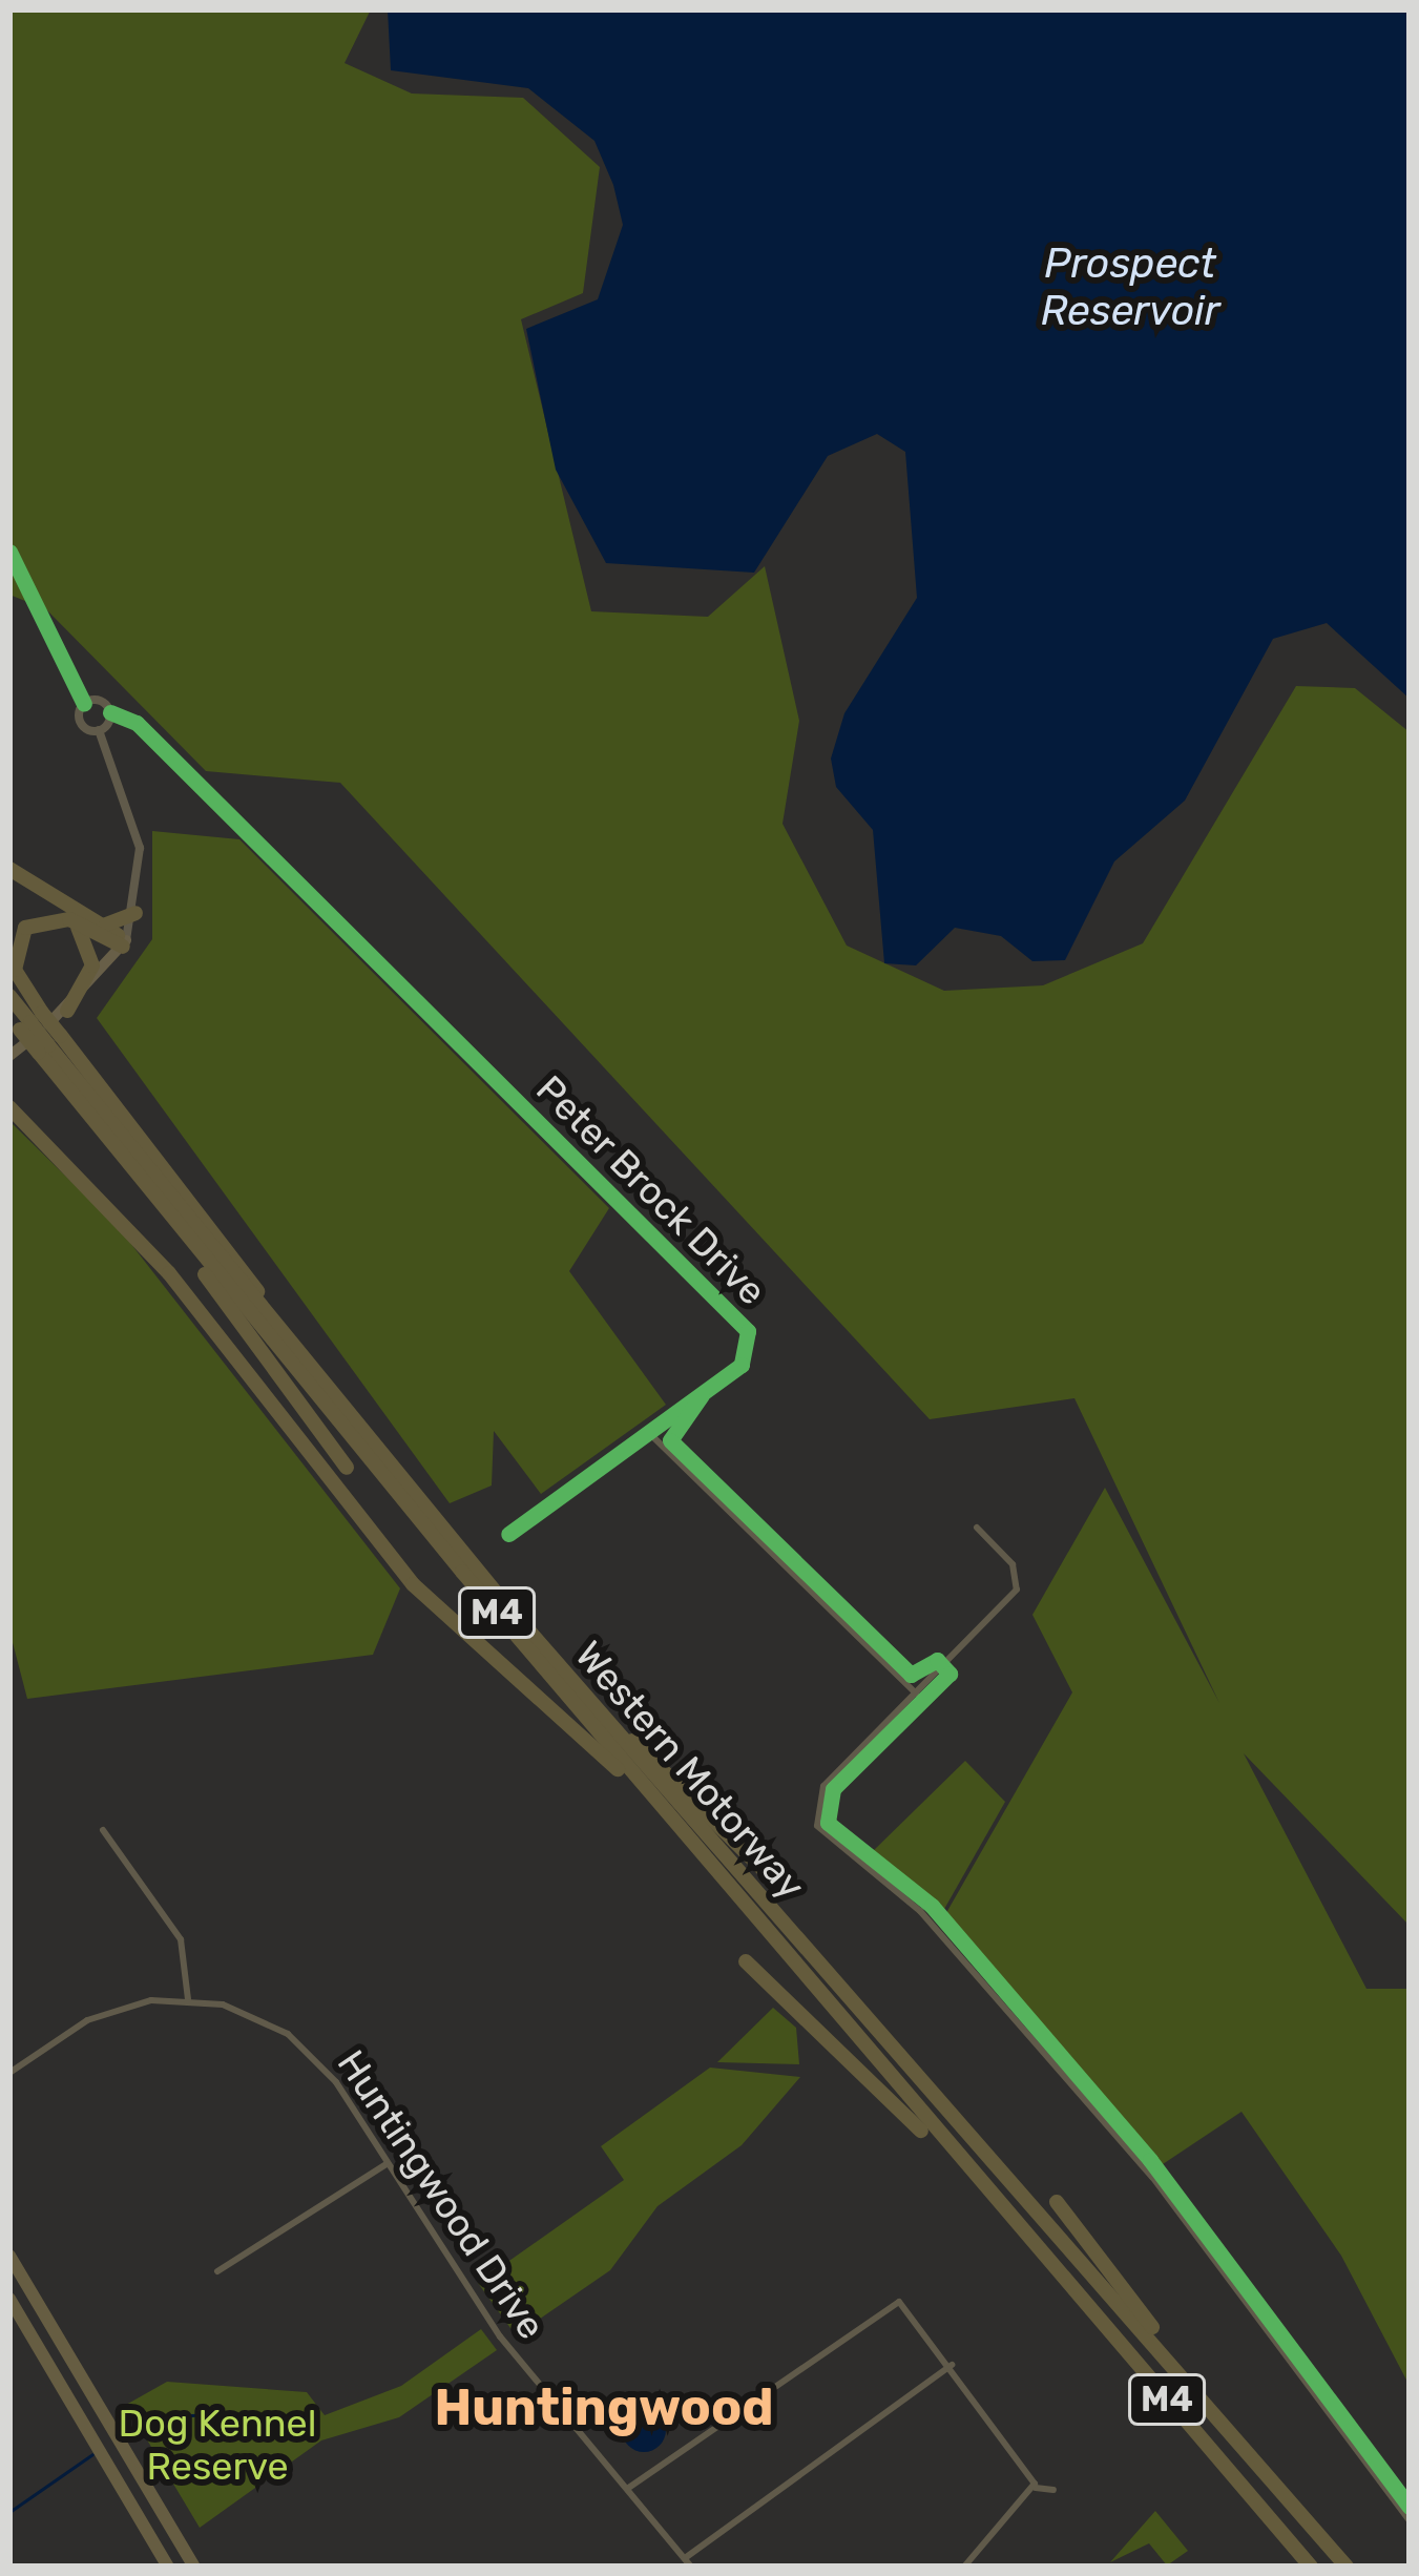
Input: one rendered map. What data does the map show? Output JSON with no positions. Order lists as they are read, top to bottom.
{
  "streets": {
    "highway": ["M4", "Western Motorway"],
    "street": ["Peter Brock Drive", "Huntingwood Drive"]
  },
  "crossings": [
    ["M4", "Western Motorway"]
  ],
  "districts": ["Huntingwood"],
  "water": ["Prospect Reservoir"],
  "parks": ["Dog Kennel Reserve"]
}
